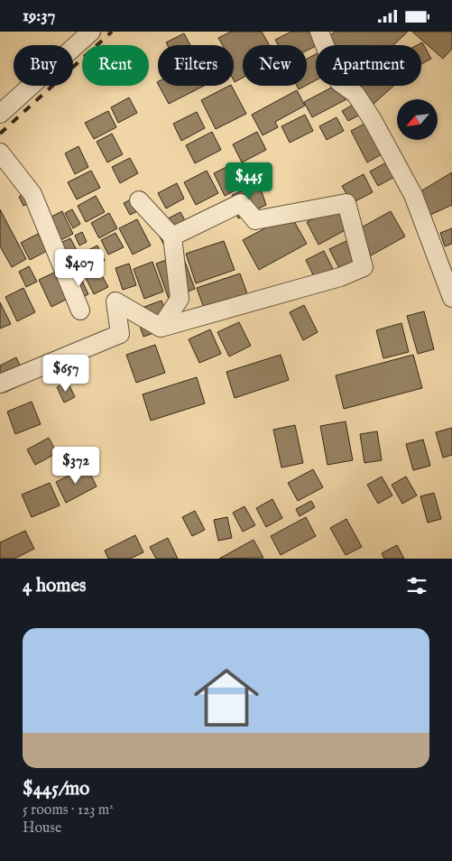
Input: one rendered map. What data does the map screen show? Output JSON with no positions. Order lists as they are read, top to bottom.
{
  "north": "bottom left",
  "page": {
    "status": "19:37",
    "chip": [
      "Buy",
      "Rent",
      "Filters",
      "New",
      "Apartment"
    ],
    "price": [
      "$445",
      "$407",
      "$657",
      "$372"
    ],
    "heading": "4 homes",
    "list": [
      {
        "name": "$445/mo",
        "note": "5 rooms · 123 m² · House"
      }
    ]
  }
}
